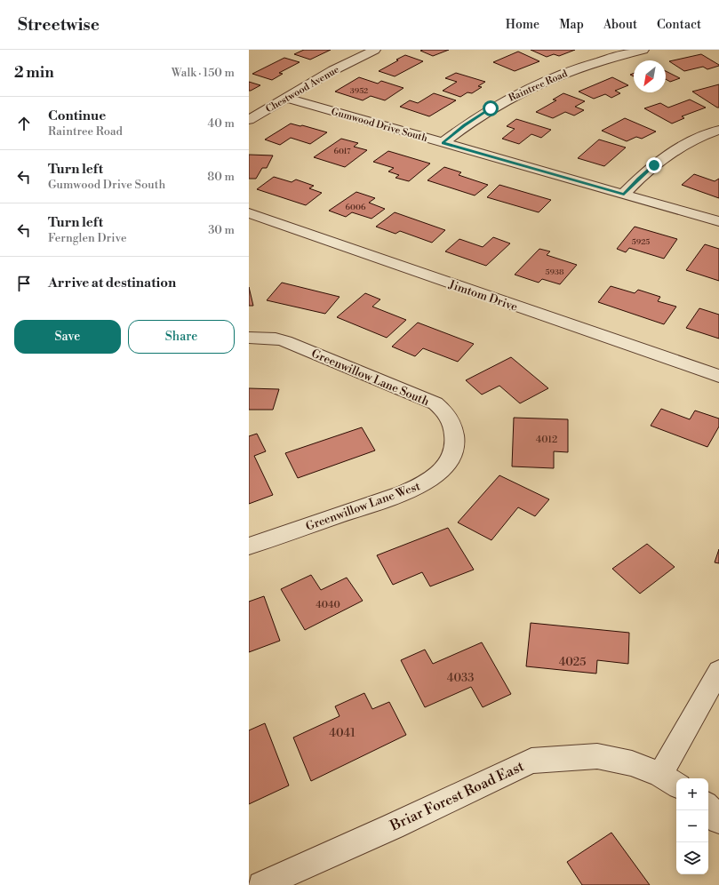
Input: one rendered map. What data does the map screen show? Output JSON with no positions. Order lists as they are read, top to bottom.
{
  "streets": {
    "street": [
      "Raintree Road",
      "Chestwood Avenue",
      "Gumwood Drive South",
      "Jimtom Drive",
      "Greenwillow Lane South",
      "Greenwillow Lane West",
      "Briar Forest Road East"
    ]
  },
  "crossings": [
    ["Raintree Road", "Gumwood Drive South"],
    ["Chestwood Avenue", "Gumwood Drive South"],
    ["Greenwillow Lane South", "Greenwillow Lane West"]
  ],
  "house_numbers": [
    "3952",
    "6017",
    "6006",
    "5925",
    "5938",
    "4012",
    "4040",
    "4025",
    "4033",
    "4041"
  ],
  "north": "bottom left",
  "page": {
    "header": "Streetwise",
    "nav": [
      "Home",
      "Map",
      "About",
      "Contact"
    ],
    "heading": ["2 min", "Walk · 150 m"],
    "list": [
      ["Continue", "Raintree Road", "40 m"],
      ["Turn left", "Gumwood Drive South", "80 m"],
      ["Turn left", "Fernglen Drive", "30 m"],
      "Arrive at destination"
    ],
    "buttons": ["Save", "Share"],
    "map_buttons": ["+", "−"]
  }
}
